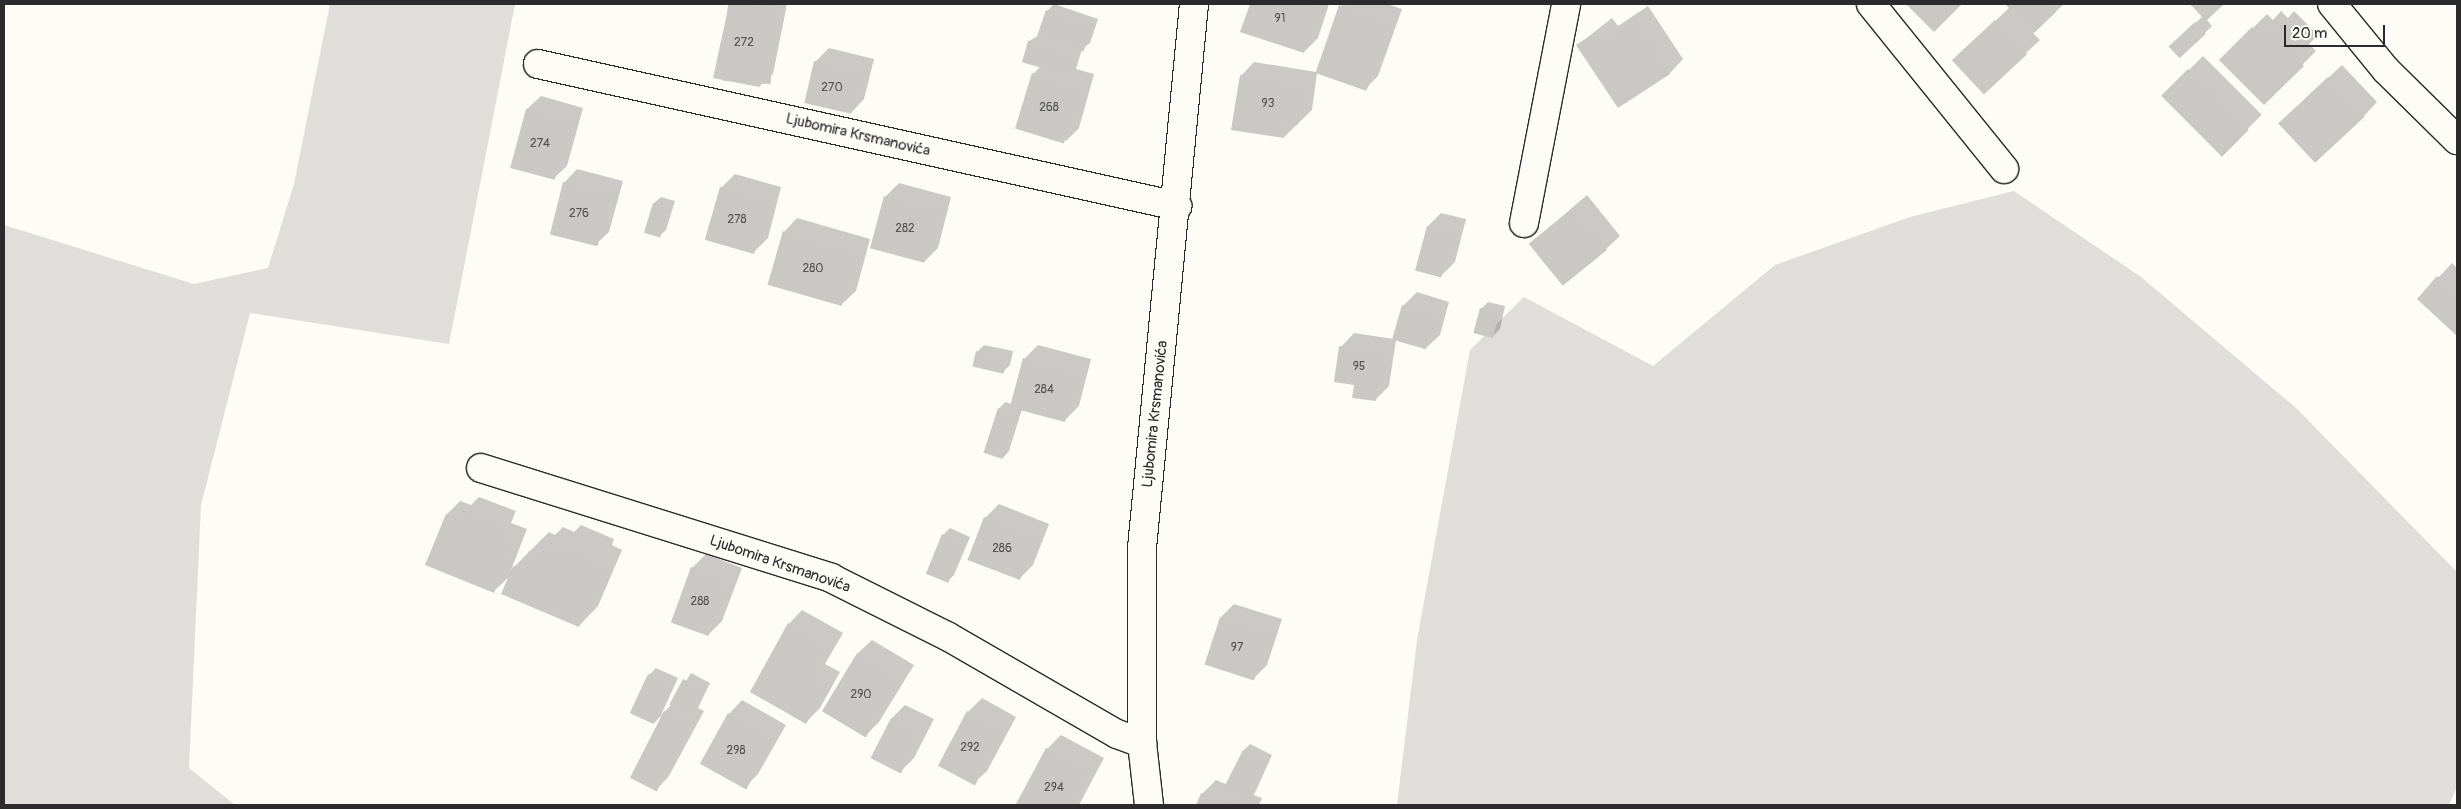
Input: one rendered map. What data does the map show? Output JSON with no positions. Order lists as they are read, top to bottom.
{
  "streets": {
    "street": ["Ljubomira Krsmanovića"]
  },
  "house_numbers": [
    "91",
    "272",
    "270",
    "93",
    "268",
    "274",
    "276",
    "278",
    "282",
    "280",
    "95",
    "284",
    "286",
    "288",
    "97",
    "290",
    "292",
    "298",
    "294"
  ],
  "scale_bar": "20 m"
}
